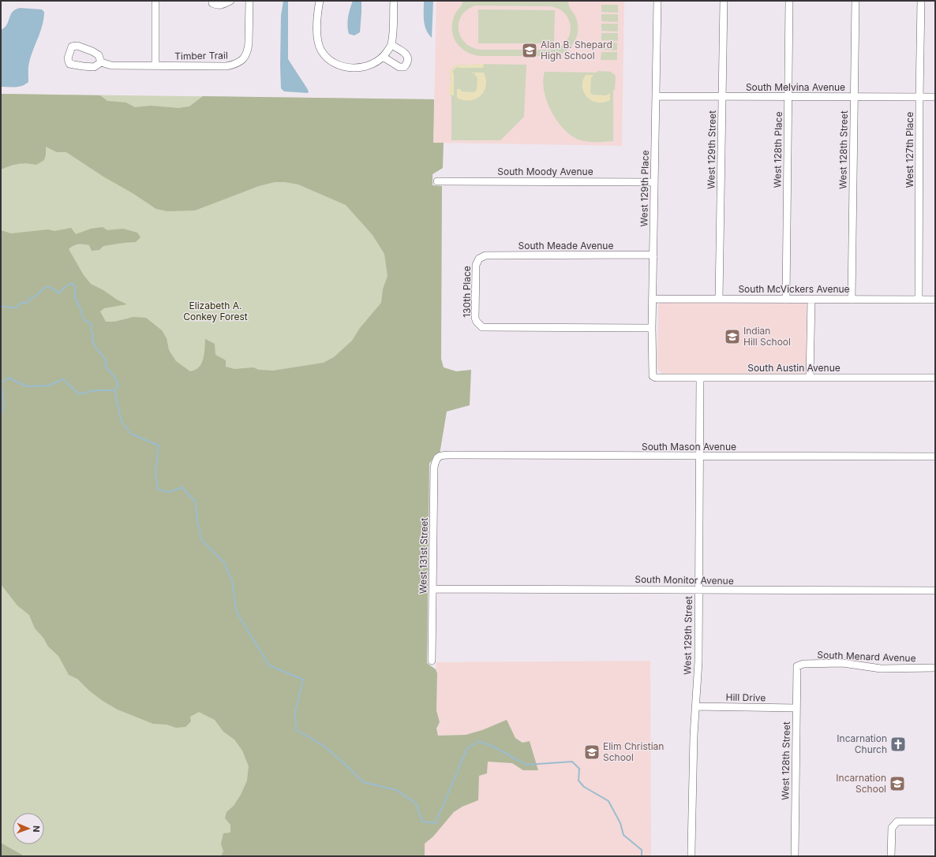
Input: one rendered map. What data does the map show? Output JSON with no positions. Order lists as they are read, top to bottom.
{
  "streets": {
    "street": [
      "Timber Trail",
      "South Melvina Avenue",
      "West 129th Street",
      "West 128th Place",
      "West 128th Street",
      "West 127th Place",
      "South Moody Avenue",
      "West 129th Place",
      "South Meade Avenue",
      "South McVickers Avenue",
      "130th Place",
      "South Austin Avenue",
      "South Mason Avenue",
      "West 131st Street",
      "South Monitor Avenue",
      "South Menard Avenue",
      "Hill Drive"
    ]
  },
  "crossings": [
    ["South Melvina Avenue", "West 129th Street"],
    ["South Melvina Avenue", "West 128th Place"],
    ["South Melvina Avenue", "West 128th Street"],
    ["South Melvina Avenue", "West 127th Place"],
    ["South Melvina Avenue", "West 129th Place"],
    ["West 129th Street", "South McVickers Avenue"],
    ["West 129th Street", "South Austin Avenue"],
    ["West 129th Street", "South Mason Avenue"],
    ["West 129th Street", "South Monitor Avenue"],
    ["West 129th Street", "Hill Drive"],
    ["West 128th Place", "South McVickers Avenue"],
    ["West 128th Street", "South McVickers Avenue"],
    ["West 128th Street", "South Menard Avenue"],
    ["West 128th Street", "Hill Drive"],
    ["West 127th Place", "South McVickers Avenue"],
    ["South Moody Avenue", "West 129th Place"],
    ["West 129th Place", "South Meade Avenue"],
    ["West 129th Place", "South McVickers Avenue"],
    ["West 129th Place", "130th Place"],
    ["West 129th Place", "South Austin Avenue"],
    ["South Meade Avenue", "130th Place"],
    ["South Mason Avenue", "West 131st Street"],
    ["West 131st Street", "South Monitor Avenue"]
  ],
  "parks": ["Elizabeth A. Conkey Forest"],
  "places": {
    "school or university": [
      "Alan B. Shepard High School",
      "Indian Hill School",
      "Elim Christian School",
      "Incarnation School"
    ],
    "church": ["Incarnation Church"]
  },
  "north": "right"
}
